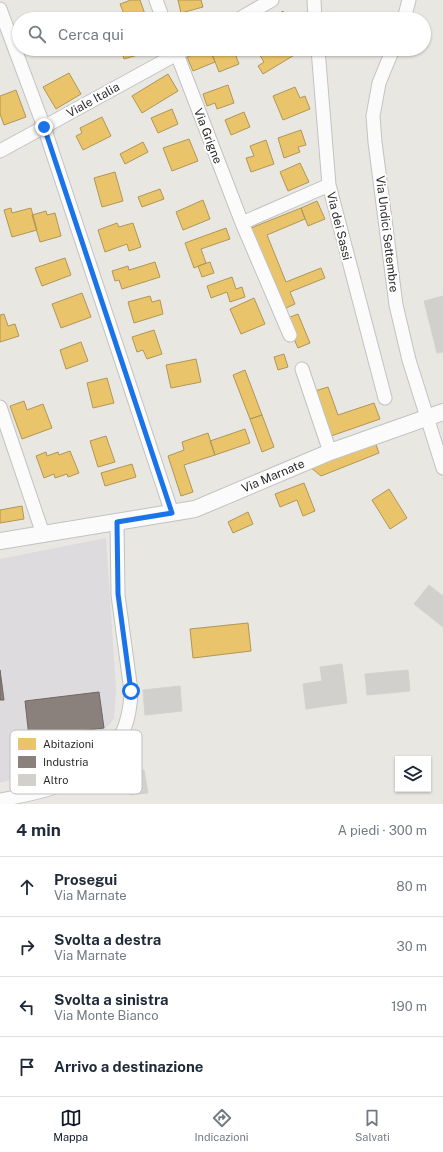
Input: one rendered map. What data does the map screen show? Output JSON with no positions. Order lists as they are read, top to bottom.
{
  "streets": {
    "street": [
      "Viale Italia",
      "Via Grigne",
      "Via dei Sassi",
      "Via Undici Settembre",
      "Via Marnate"
    ]
  },
  "crossings": [
    ["Via Undici Settembre", "Via Marnate"]
  ],
  "legend": ["Abitazioni", "Industria", "Altro"],
  "page": {
    "search": "Cerca qui",
    "heading": ["4 min", "A piedi · 300 m"],
    "list": [
      ["Prosegui", "Via Marnate", "80 m"],
      ["Svolta a destra", "Via Marnate", "30 m"],
      ["Svolta a sinistra", "Via Monte Bianco", "190 m"],
      "Arrivo a destinazione"
    ],
    "nav": ["Mappa", "Indicazioni", "Salvati"]
  }
}
